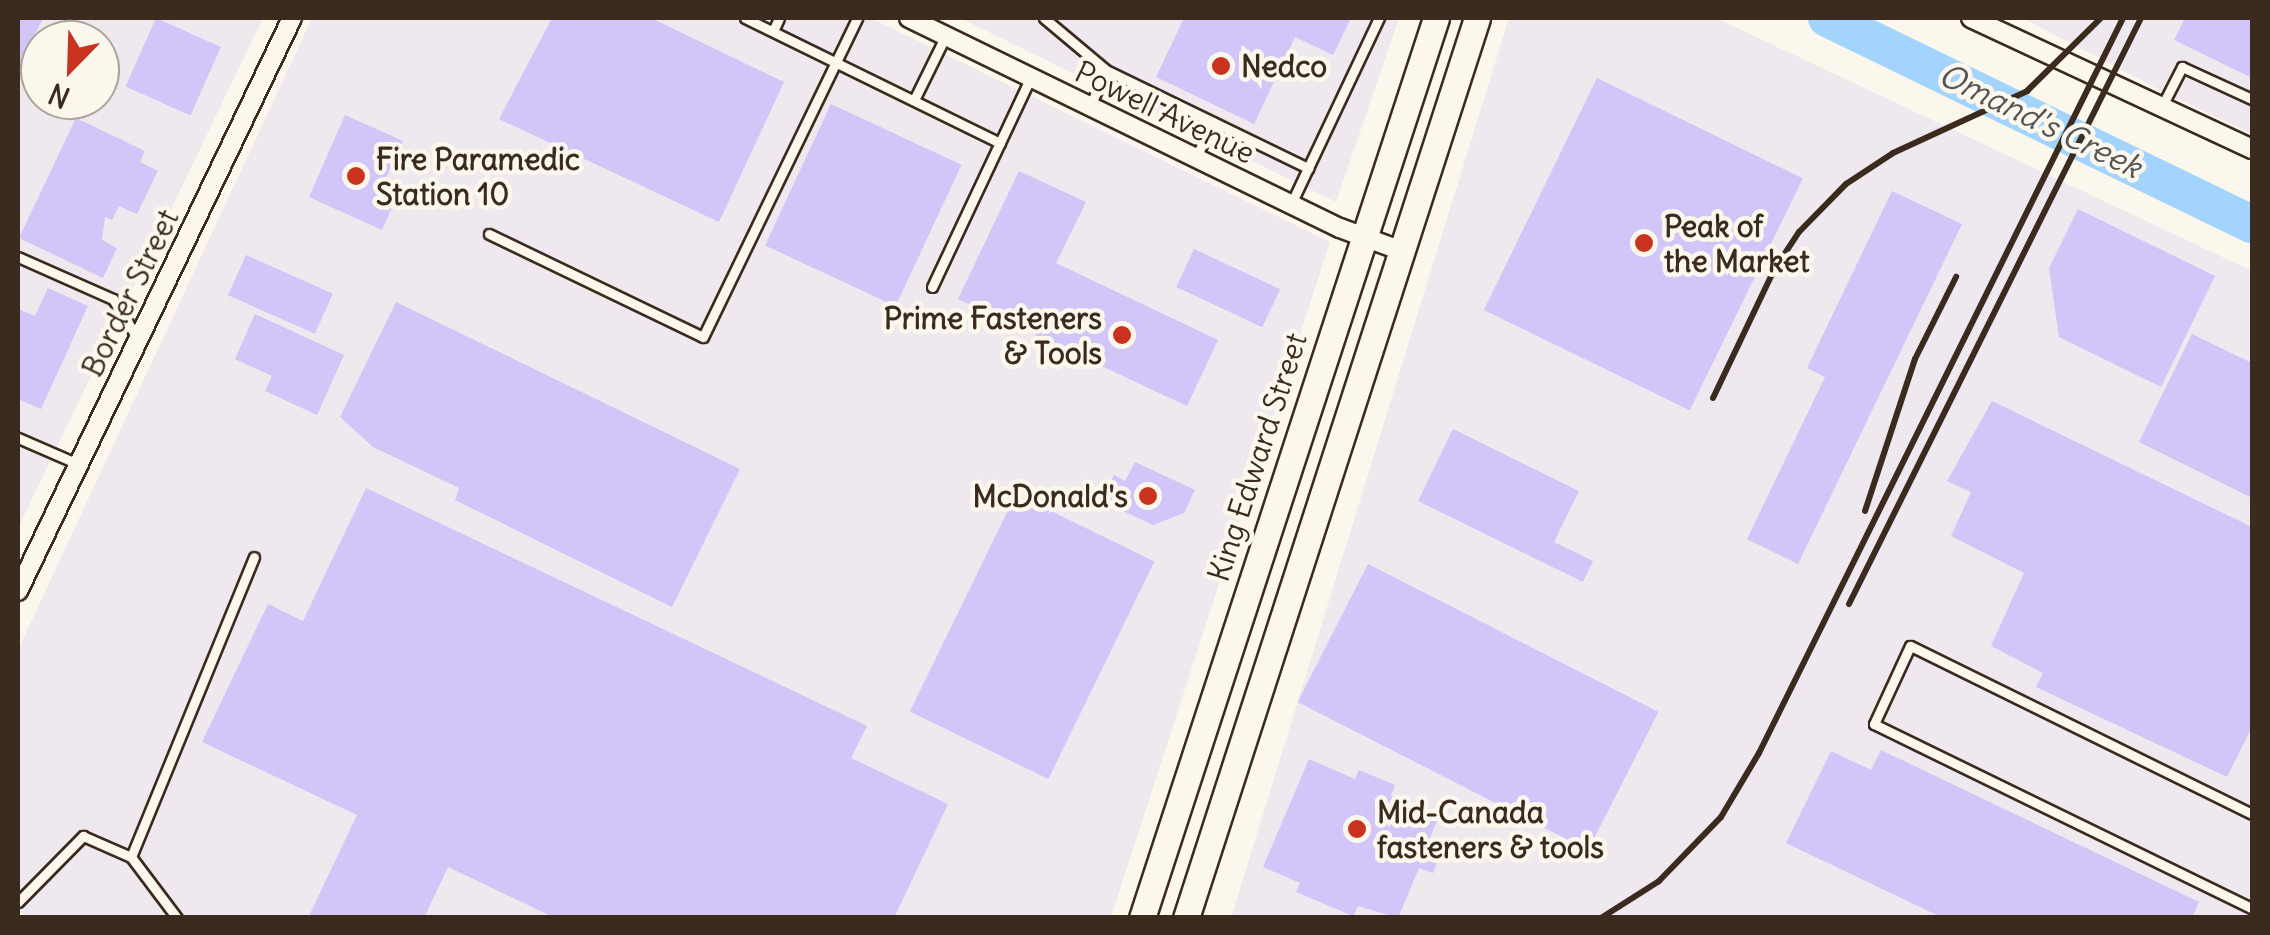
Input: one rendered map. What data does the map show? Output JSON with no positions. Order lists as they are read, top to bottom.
{
  "streets": {
    "main road": ["King Edward Street"],
    "street": ["Powell Avenue", "Border Street"]
  },
  "crossings": [
    ["Powell Avenue", "King Edward Street"]
  ],
  "water": ["Omand's Creek"],
  "places": [
    "Nedco",
    "Fire Paramedic Station 10",
    "Peak of the Market",
    "Prime Fasteners & Tools",
    "McDonald's",
    "Mid-Canada fasteners & tools"
  ],
  "north": "bottom left"
}
